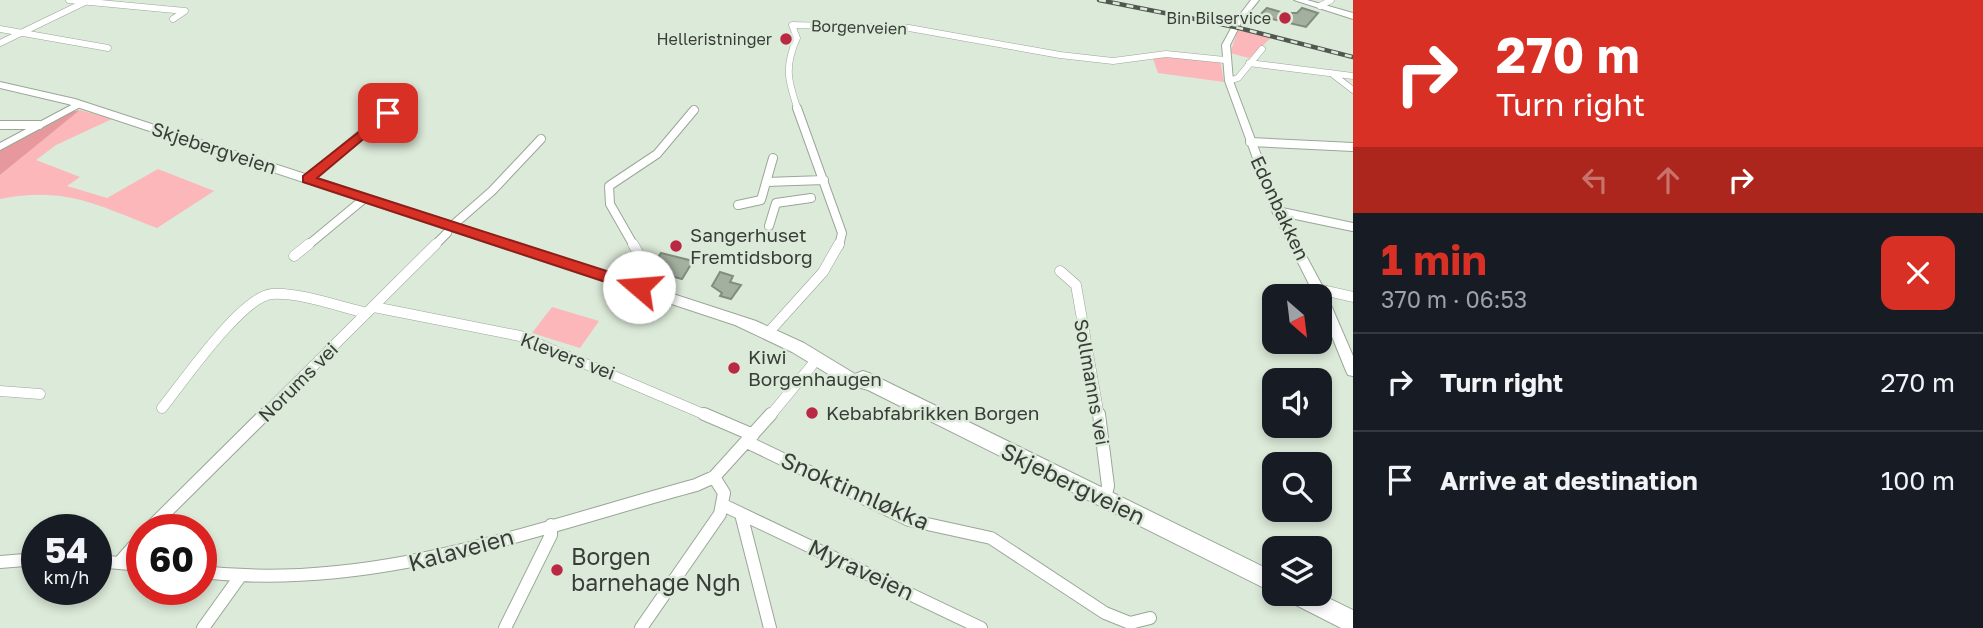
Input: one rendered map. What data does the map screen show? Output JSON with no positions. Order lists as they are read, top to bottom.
{
  "streets": {
    "main road": ["Skjebergveien"],
    "street": [
      "Borgenveien",
      "Edonbakken",
      "Klevers vei",
      "Norums vei",
      "Sollmanns vei",
      "Snoktinnløkka",
      "Kalaveien",
      "Myraveien"
    ]
  },
  "crossings": [
    ["Borgenveien", "Skjebergveien"],
    ["Borgenveien", "Edonbakken"],
    ["Skjebergveien", "Norums vei"],
    ["Skjebergveien", "Sollmanns vei"],
    ["Klevers vei", "Norums vei"],
    ["Klevers vei", "Snoktinnløkka"]
  ],
  "places": [
    "Bin Bilservice",
    "Helleristninger",
    "Sangerhuset Fremtidsborg",
    "Kiwi Borgenhaugen",
    "Kebabfabrikken Borgen",
    "Borgen barnehage Ngh"
  ],
  "north": "bottom right",
  "page": {
    "turn": ["270 m", "Turn right"],
    "heading": ["1 min", "370 m · 06:53"],
    "list": [
      {
        "name": "Turn right",
        "value": "270 m"
      },
      {
        "name": "Arrive at destination",
        "value": "100 m"
      }
    ],
    "speed": "54 km/h",
    "limit": "60"
  }
}
